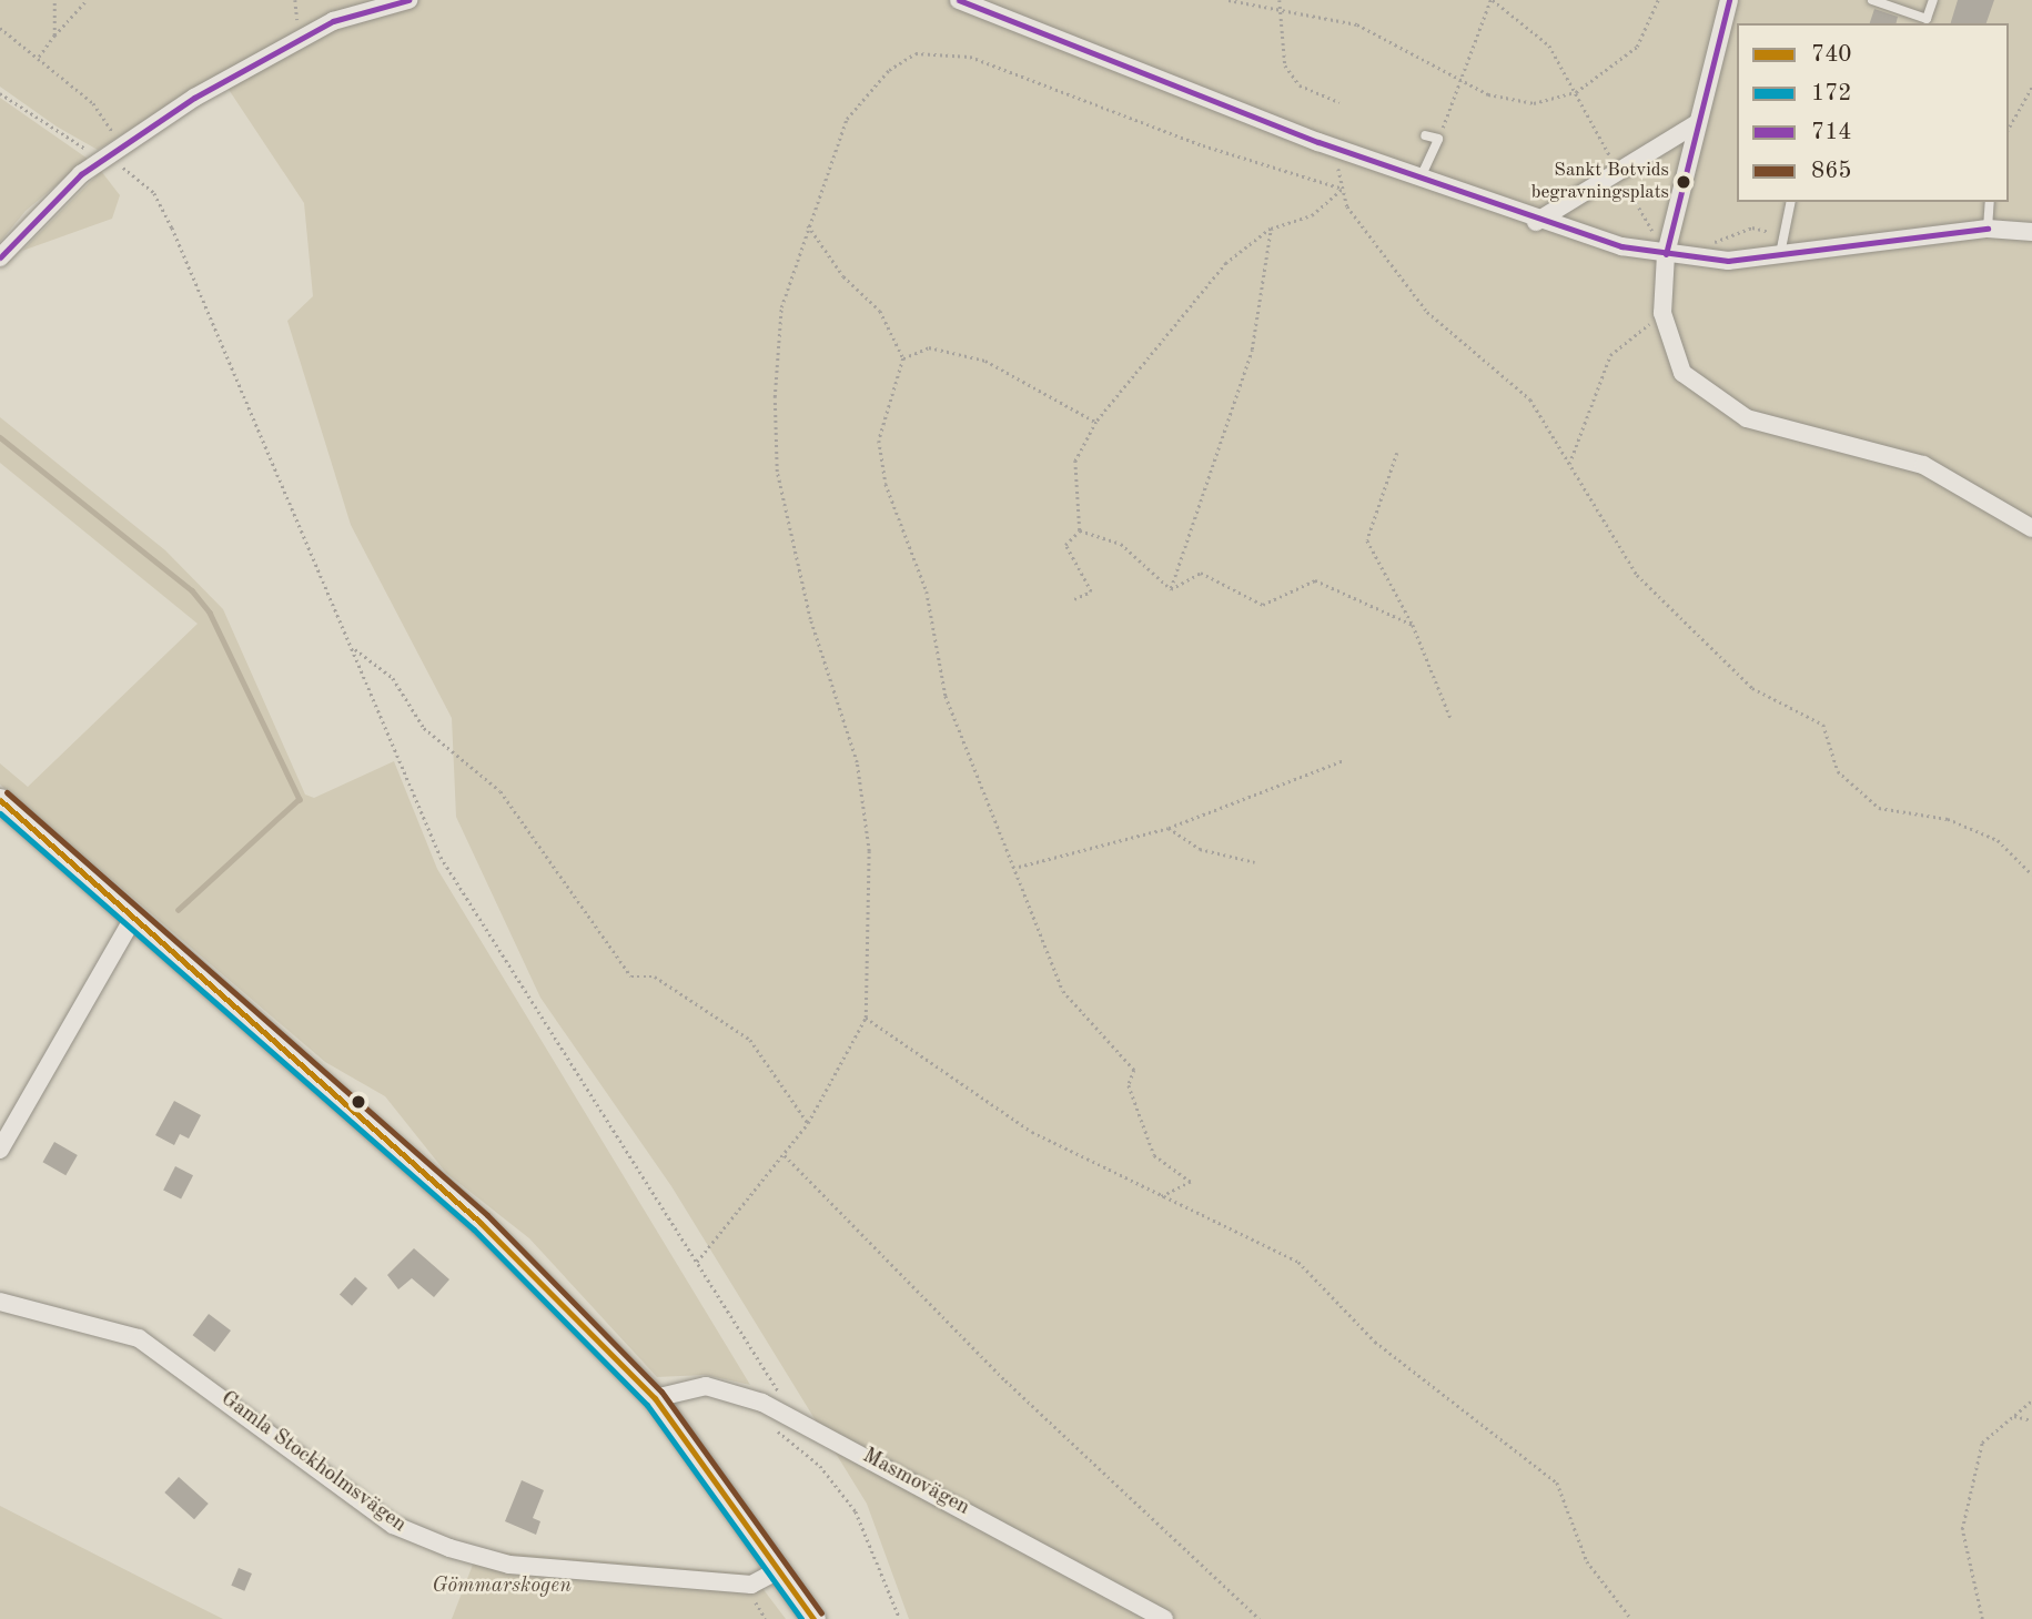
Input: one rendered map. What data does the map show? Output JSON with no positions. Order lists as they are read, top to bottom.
{
  "streets": {
    "street": ["Gamla Stockholmsvägen", "Masmovägen"]
  },
  "parks": ["Gömmarskogen"],
  "places": ["Sankt Botvids begravningsplats"],
  "lines": [
    "transit line 714",
    "transit line 865",
    "transit line 740",
    "transit line 172"
  ],
  "legend": [
    "740",
    "172",
    "714",
    "865"
  ]
}
